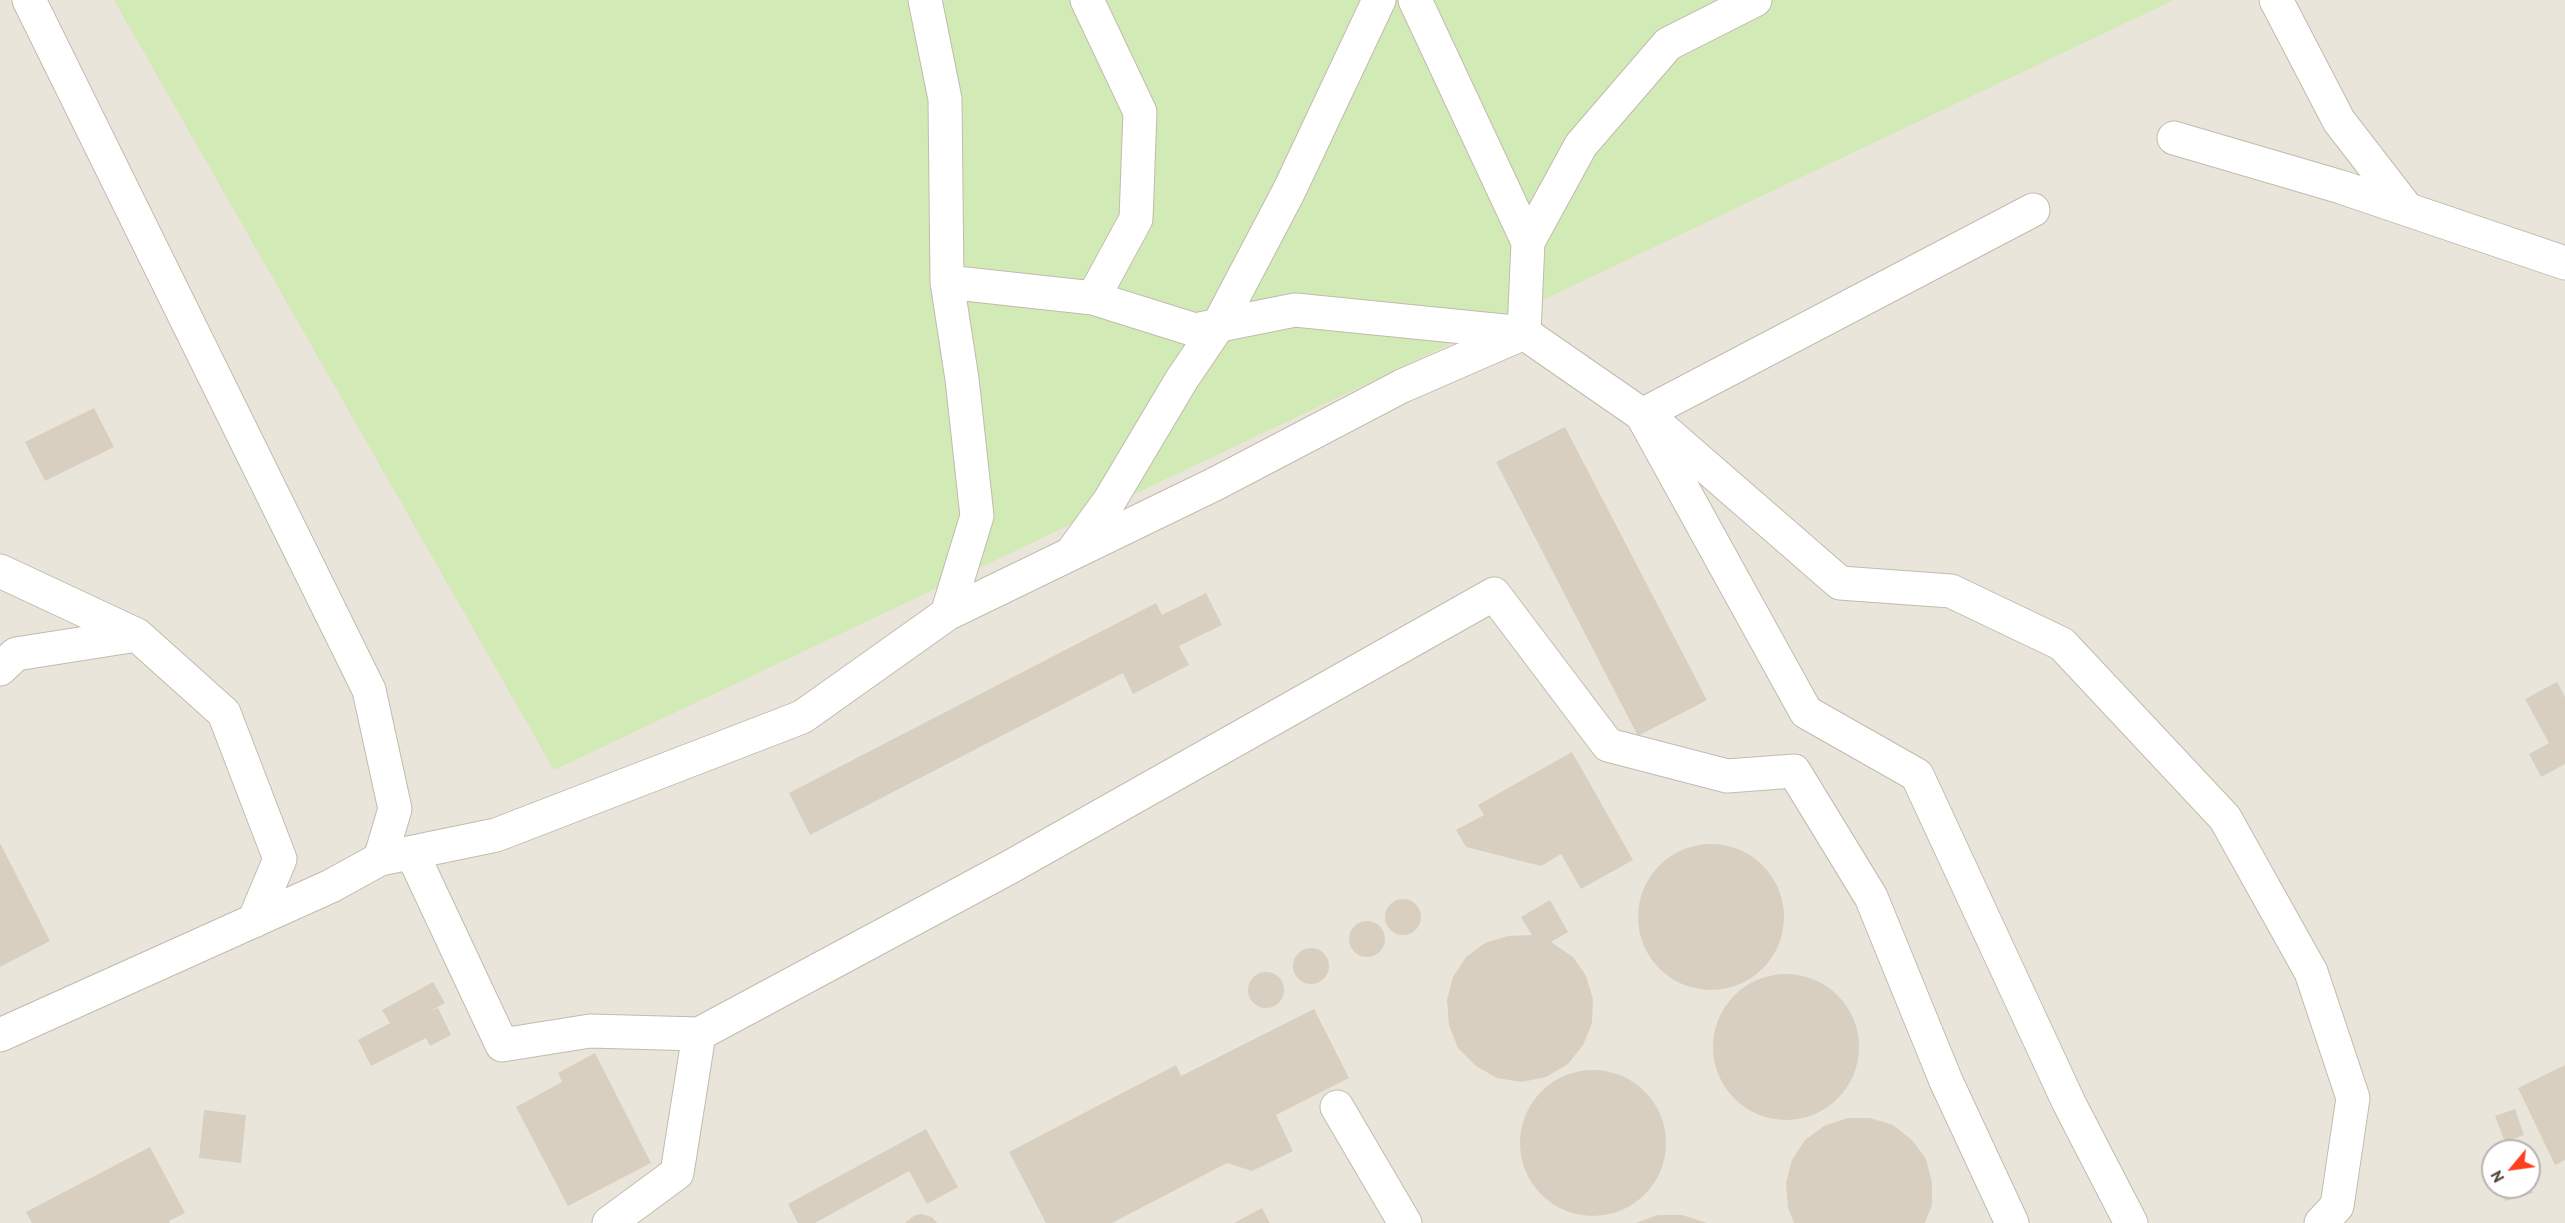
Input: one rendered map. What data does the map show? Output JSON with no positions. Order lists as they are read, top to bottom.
{
  "north": "bottom left"
}
